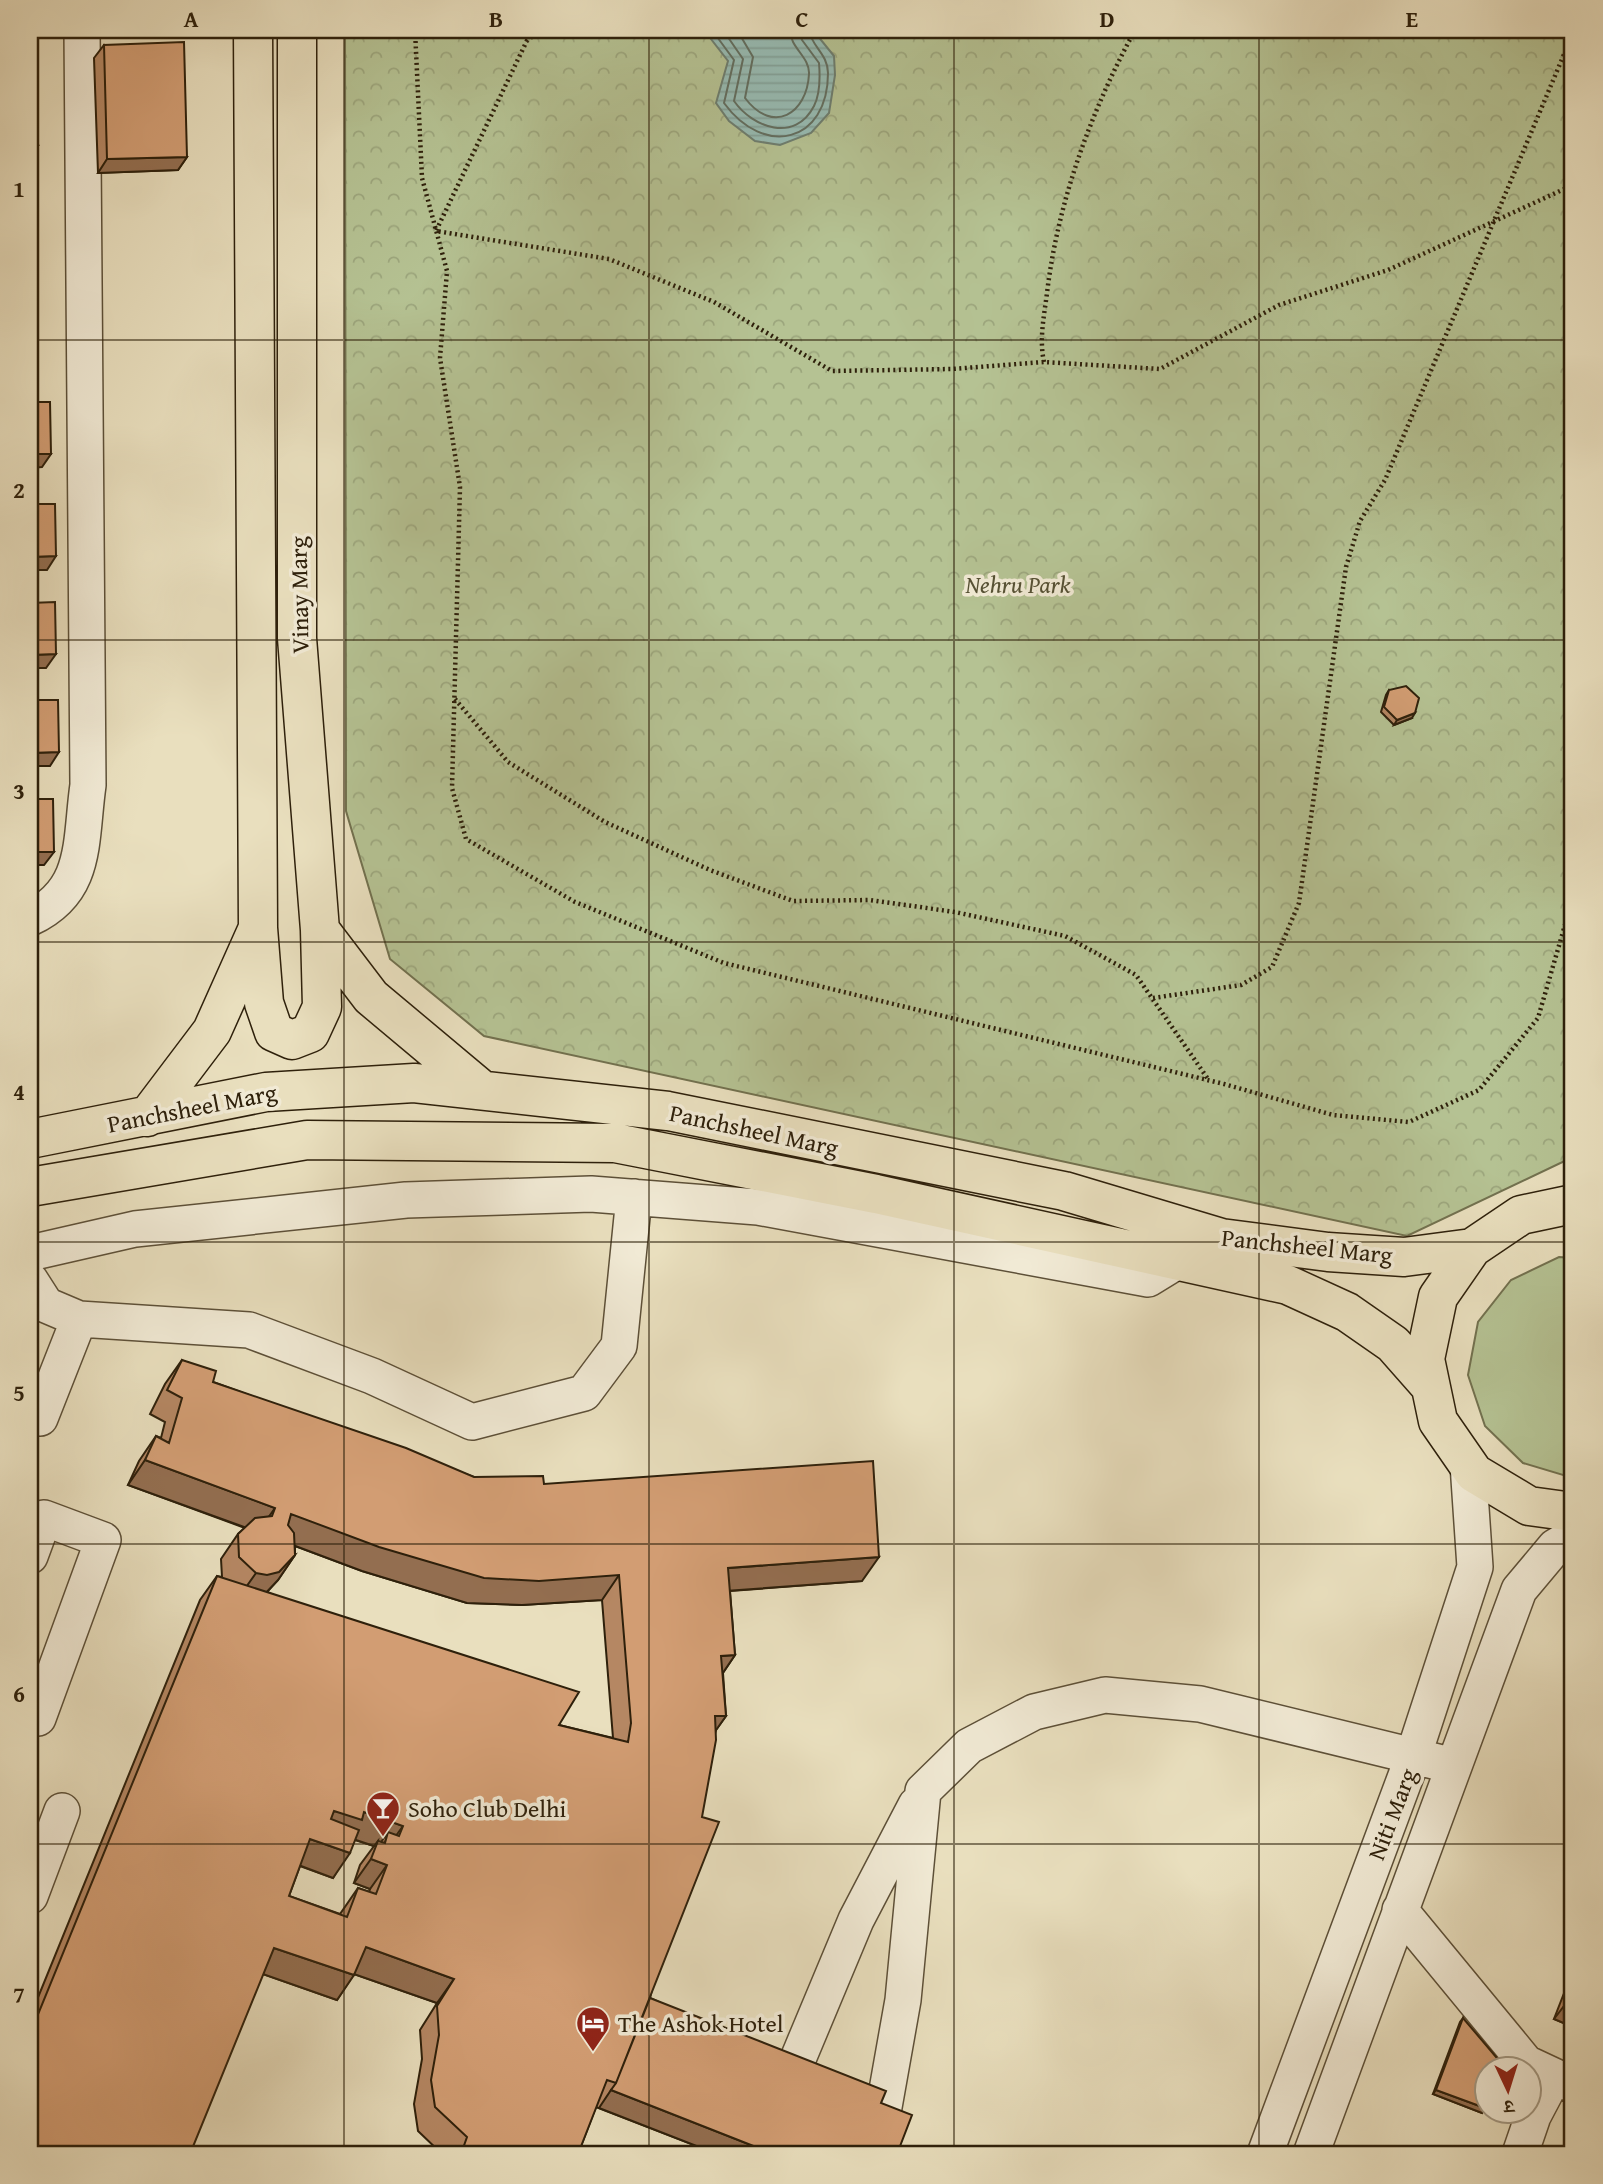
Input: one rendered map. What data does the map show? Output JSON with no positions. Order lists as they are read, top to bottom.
{
  "streets": {
    "main road": ["Vinay Marg", "Panchsheel Marg"],
    "street": ["Niti Marg"]
  },
  "crossings": [
    ["Vinay Marg", "Panchsheel Marg"]
  ],
  "parks": ["Nehru Park"],
  "places": {
    "bar": ["Soho Club Delhi"],
    "hotel": ["The Ashok Hotel"]
  },
  "north": "bottom",
  "grid": {
    "columns": [
      "A",
      "B",
      "C",
      "D",
      "E"
    ],
    "rows": [
      "1",
      "2",
      "3",
      "4",
      "5",
      "6",
      "7"
    ]
  }
}
